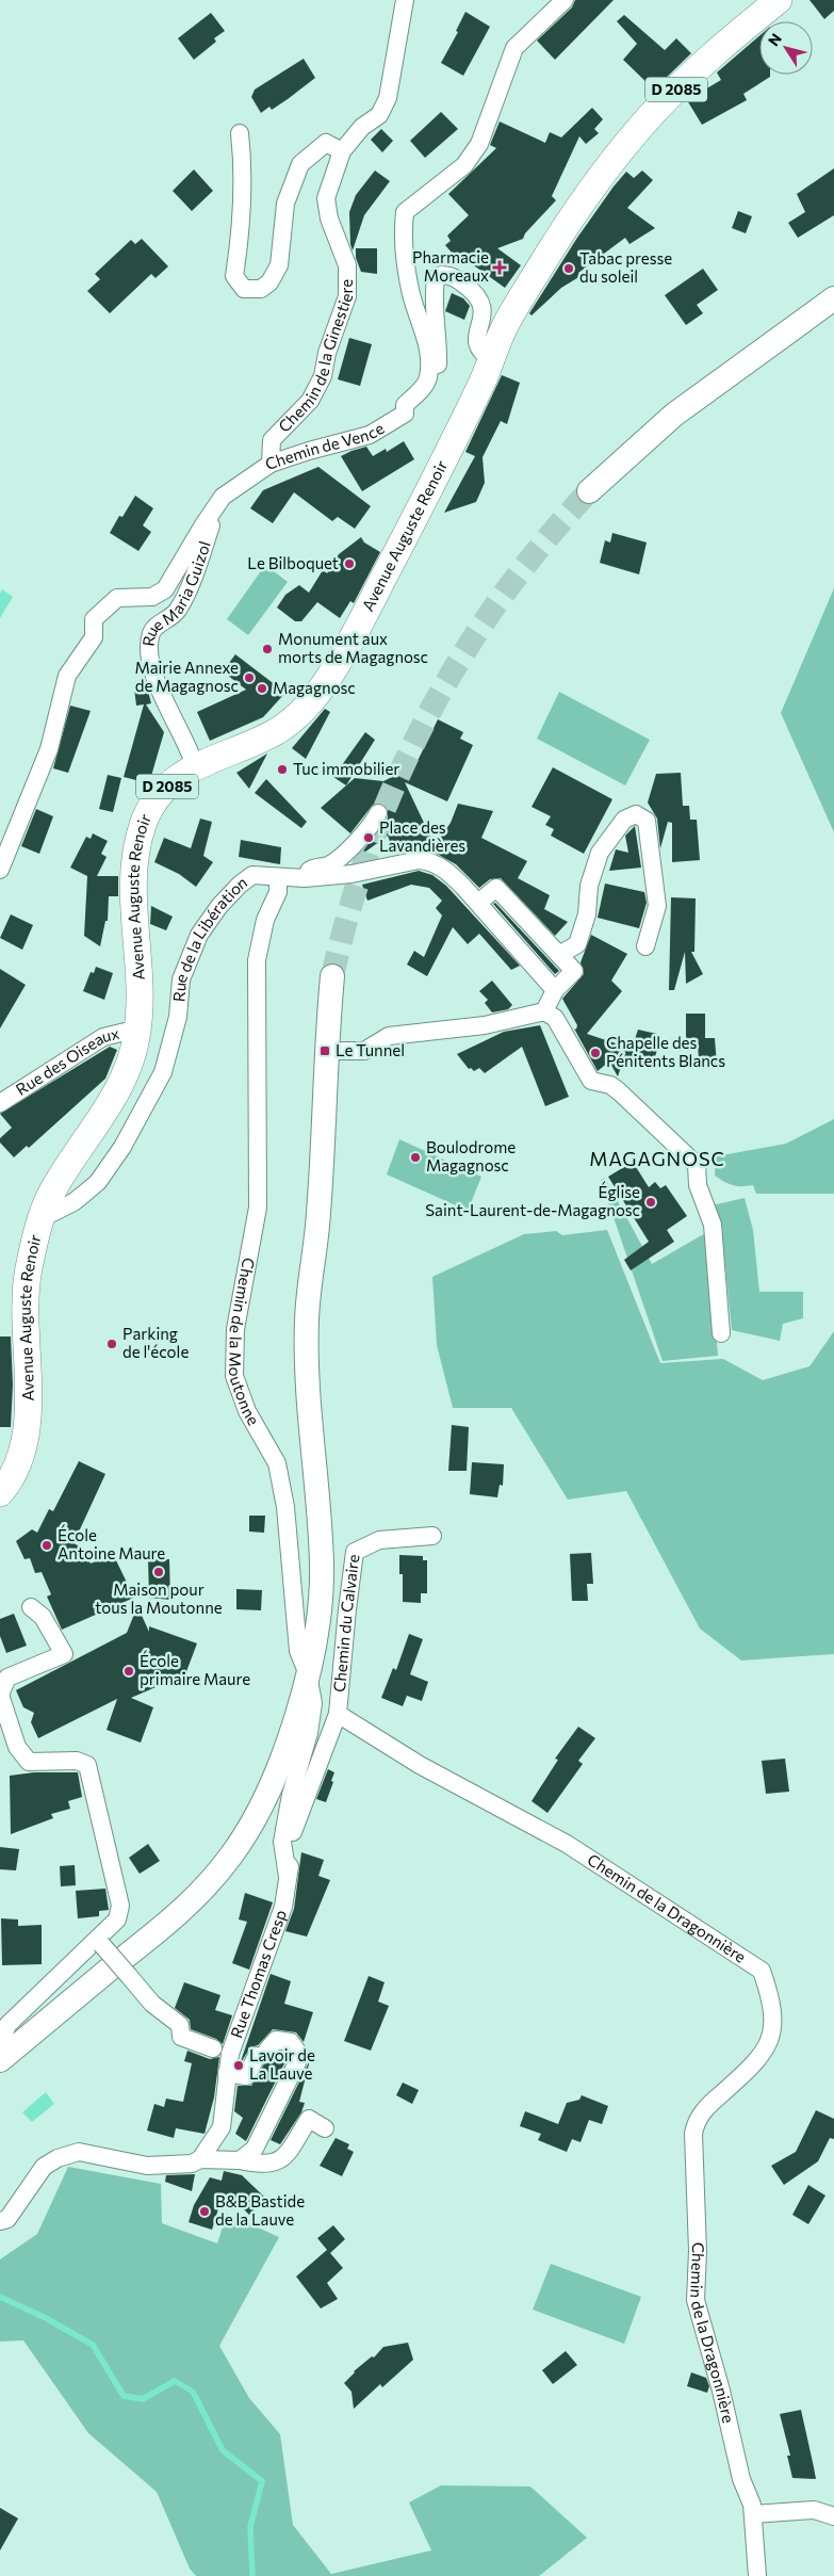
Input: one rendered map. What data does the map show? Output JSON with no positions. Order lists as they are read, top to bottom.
{
  "streets": {
    "main road": ["D 2085", "Avenue Auguste Renoir"],
    "street": [
      "Chemin de la Ginestiere",
      "Chemin de Vence",
      "Rue Maria Guizol",
      "Rue de la Libération",
      "Rue des Oiseaux",
      "Chemin de la Moutonne",
      "Chemin du Calvaire",
      "Chemin de la Dragonnière",
      "Rue Thomas Cresp"
    ]
  },
  "crossings": [
    ["Chemin de la Ginestiere", "Chemin de Vence"],
    ["Chemin de Vence", "Rue Maria Guizol"],
    ["Avenue Auguste Renoir", "Rue Maria Guizol"],
    ["Avenue Auguste Renoir", "Rue de la Libération"],
    ["Avenue Auguste Renoir", "Rue des Oiseaux"],
    ["Rue de la Libération", "Chemin de la Moutonne"],
    ["Chemin du Calvaire", "Chemin de la Dragonnière"]
  ],
  "districts": ["MAGAGNOSC"],
  "places": {
    "health": ["Pharmacie Moreaux"],
    "other": [
      "Tabac presse du soleil",
      "Le Bilboquet",
      "Monument aux morts de Magagnosc",
      "Mairie Annexe de Magagnosc",
      "Magagnosc",
      "Tuc immobilier",
      "Place des Lavandières",
      "Chapelle des Pénitents Blancs",
      "Boulodrome Magagnosc",
      "Église Saint-Laurent-de-Magagnosc",
      "Parking de l'école",
      "École Antoine Maure",
      "Maison pour tous la Moutonne",
      "École primaire Maure",
      "Lavoir de La Lauve",
      "B&B Bastide de la Lauve"
    ],
    "transit": ["Le Tunnel"]
  },
  "north": "top left"
}
